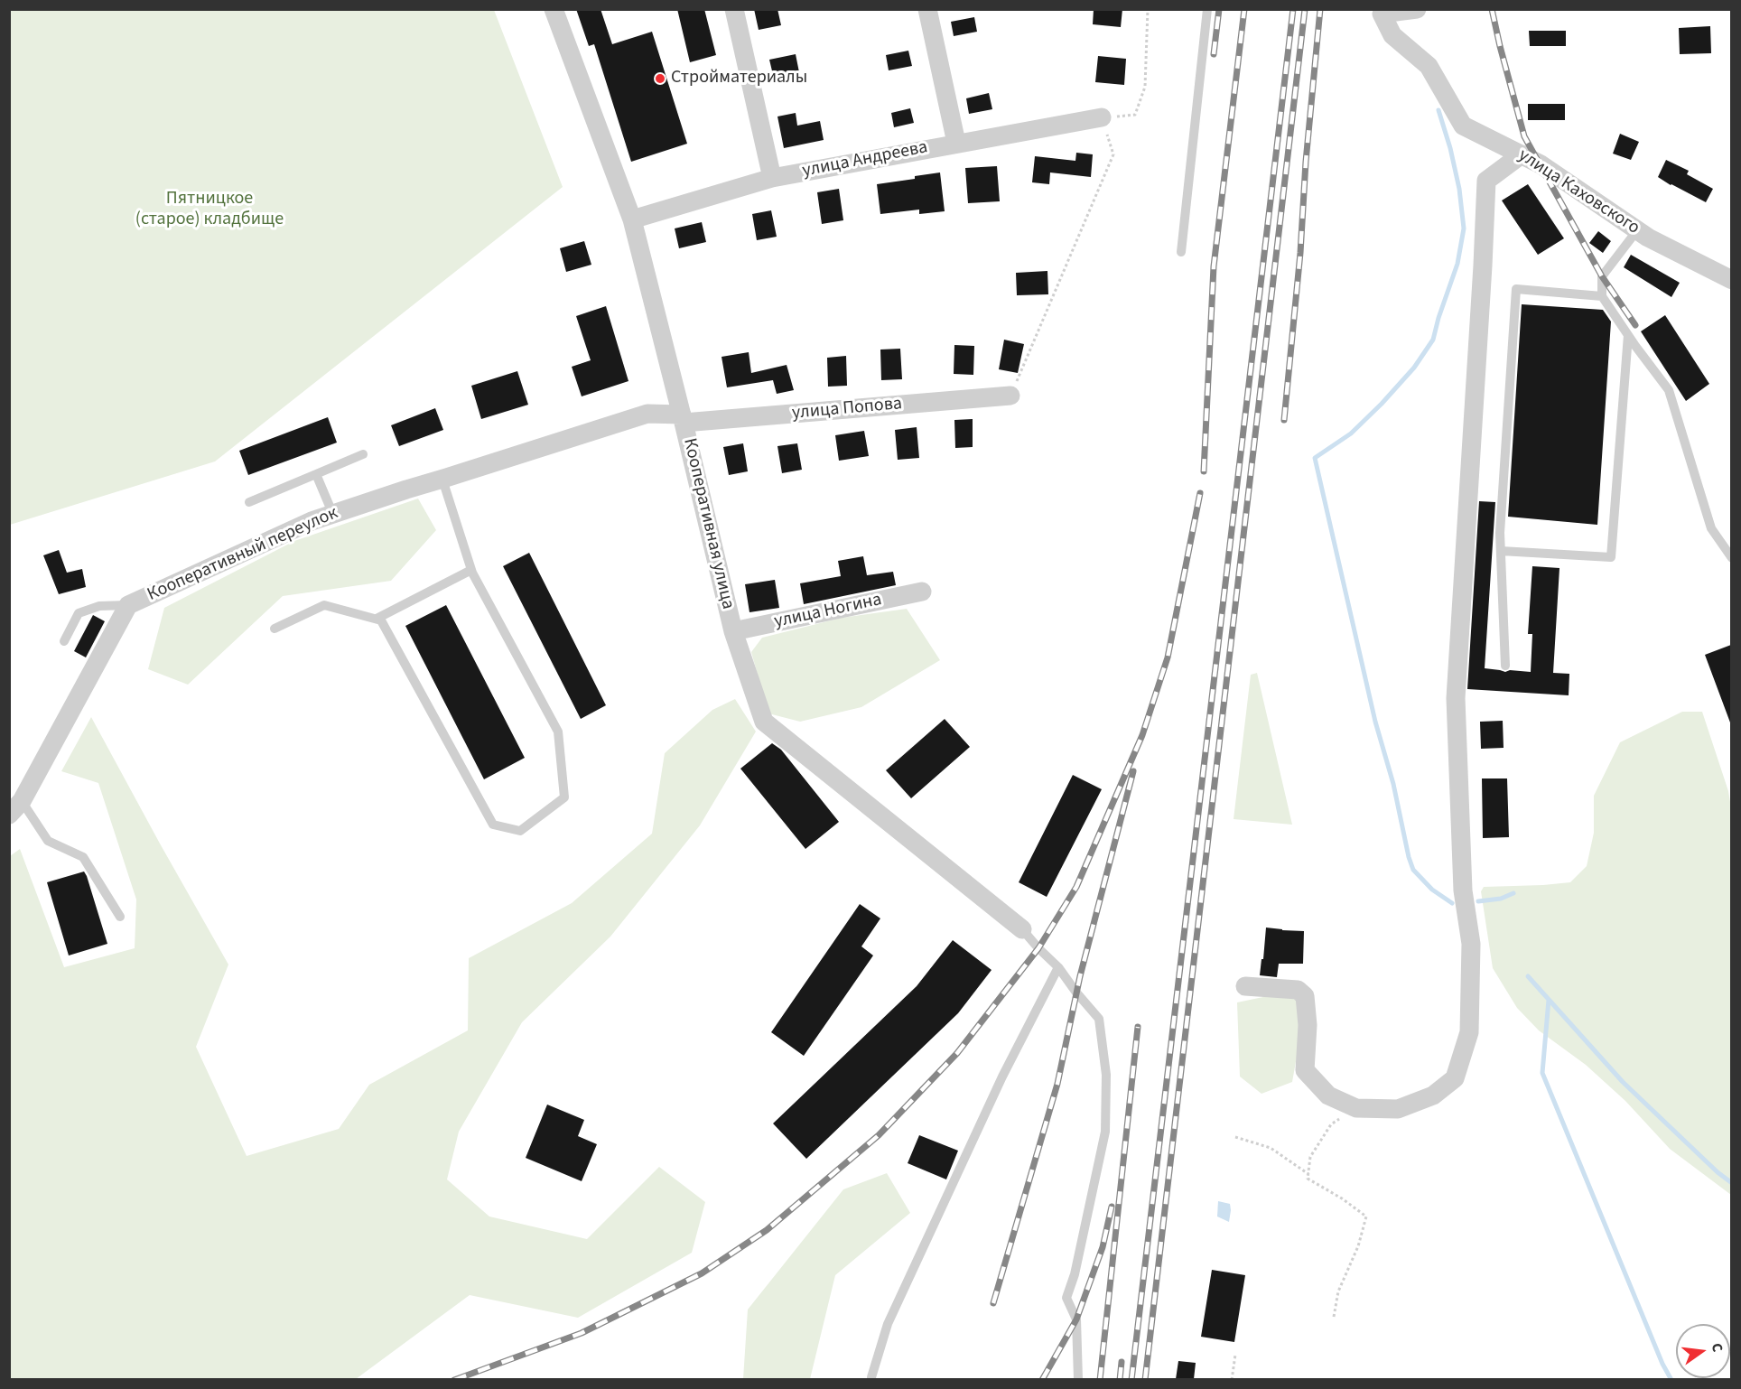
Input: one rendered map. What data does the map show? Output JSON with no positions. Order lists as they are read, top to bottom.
{
  "streets": {
    "street": [
      "улица Андреева",
      "улица Каховского",
      "улица Попова",
      "Кооперативная улица",
      "Кооперативный переулок",
      "улица Ногина"
    ]
  },
  "crossings": [
    ["улица Андреева", "Кооперативная улица"],
    ["улица Попова", "Кооперативная улица"],
    ["улица Попова", "Кооперативный переулок"],
    ["Кооперативная улица", "Кооперативный переулок"],
    ["Кооперативная улица", "улица Ногина"]
  ],
  "parks": ["Пятницкое (старое) кладбище"],
  "places": ["Стройматериалы"],
  "north": "right"
}
